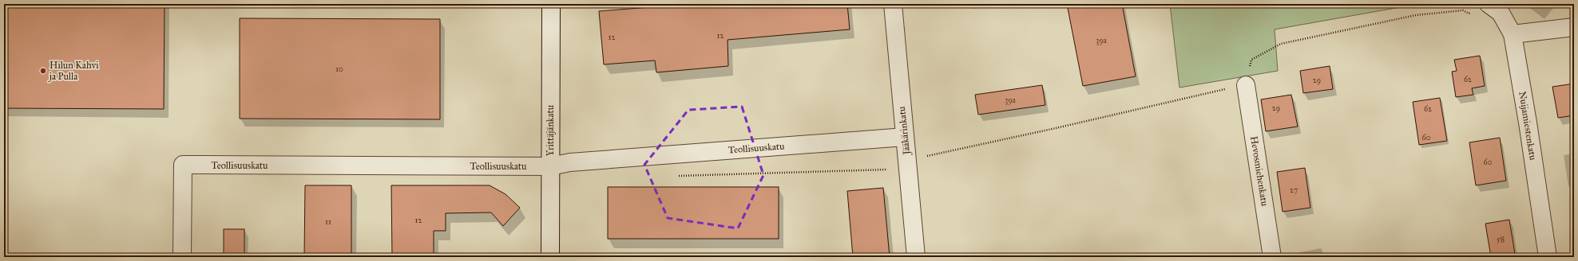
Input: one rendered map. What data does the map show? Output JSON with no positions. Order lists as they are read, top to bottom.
{
  "streets": {
    "street": [
      "Nuijamiestenkatu",
      "Yrittäjänkatu",
      "Jääkärinkatu",
      "Teollisuuskatu",
      "Hevosmiehenkatu"
    ]
  },
  "crossings": [
    ["Yrittäjänkatu", "Teollisuuskatu"],
    ["Jääkärinkatu", "Teollisuuskatu"]
  ],
  "places": ["Hilun Kahvi ja Pulla"],
  "house_numbers": [
    "12",
    "12",
    "39a",
    "10",
    "62",
    "29",
    "39a",
    "29",
    "62",
    "60",
    "60",
    "27",
    "12",
    "11",
    "58"
  ]
}
